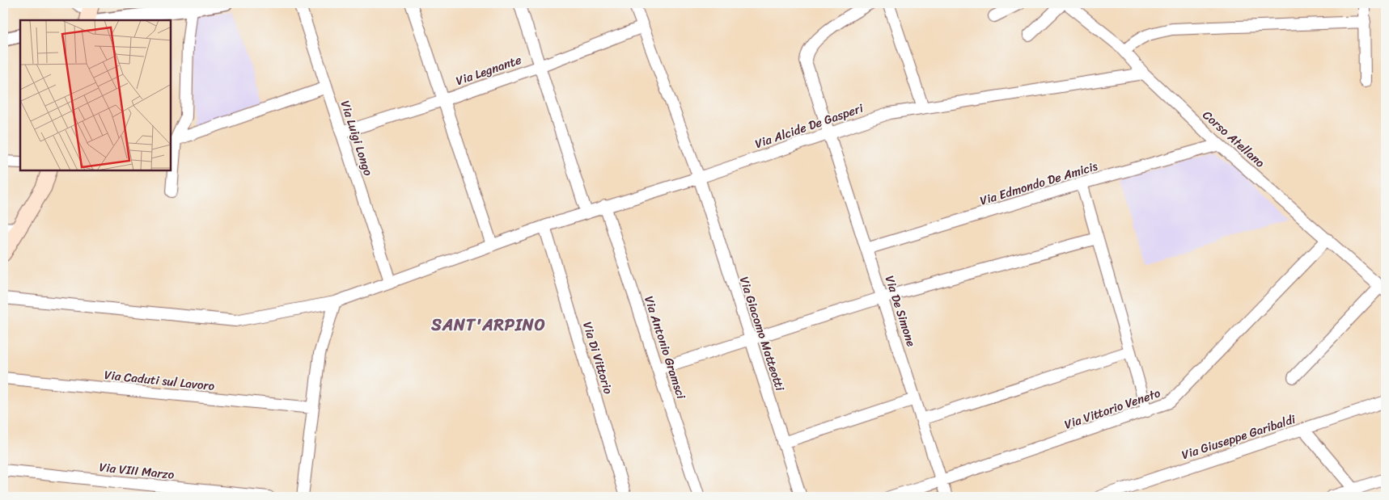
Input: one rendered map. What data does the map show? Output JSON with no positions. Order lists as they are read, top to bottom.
{
  "streets": {
    "street": [
      "Via Legnante",
      "Via Alcide De Gasperi",
      "Via Luigi Longo",
      "Corso Atellano",
      "Via Edmondo De Amicis",
      "Via De Simone",
      "Via Giacomo Matteotti",
      "Via Antonio Gramsci",
      "Via Di Vittorio",
      "Via Caduti sul Lavoro",
      "Via Vittorio Veneto",
      "Via Giuseppe Garibaldi",
      "Via VIII Marzo"
    ]
  },
  "crossings": [
    ["Via Legnante", "Via Luigi Longo"],
    ["Via Legnante", "Via Giacomo Matteotti"],
    ["Via Alcide De Gasperi", "Via Luigi Longo"],
    ["Via Alcide De Gasperi", "Corso Atellano"],
    ["Via Alcide De Gasperi", "Via De Simone"],
    ["Via Alcide De Gasperi", "Via Giacomo Matteotti"],
    ["Via Alcide De Gasperi", "Via Antonio Gramsci"],
    ["Via Alcide De Gasperi", "Via Di Vittorio"],
    ["Corso Atellano", "Via Edmondo De Amicis"],
    ["Corso Atellano", "Via Vittorio Veneto"],
    ["Via Edmondo De Amicis", "Via De Simone"],
    ["Via De Simone", "Via Vittorio Veneto"]
  ],
  "districts": ["SANT'ARPINO"]
}
